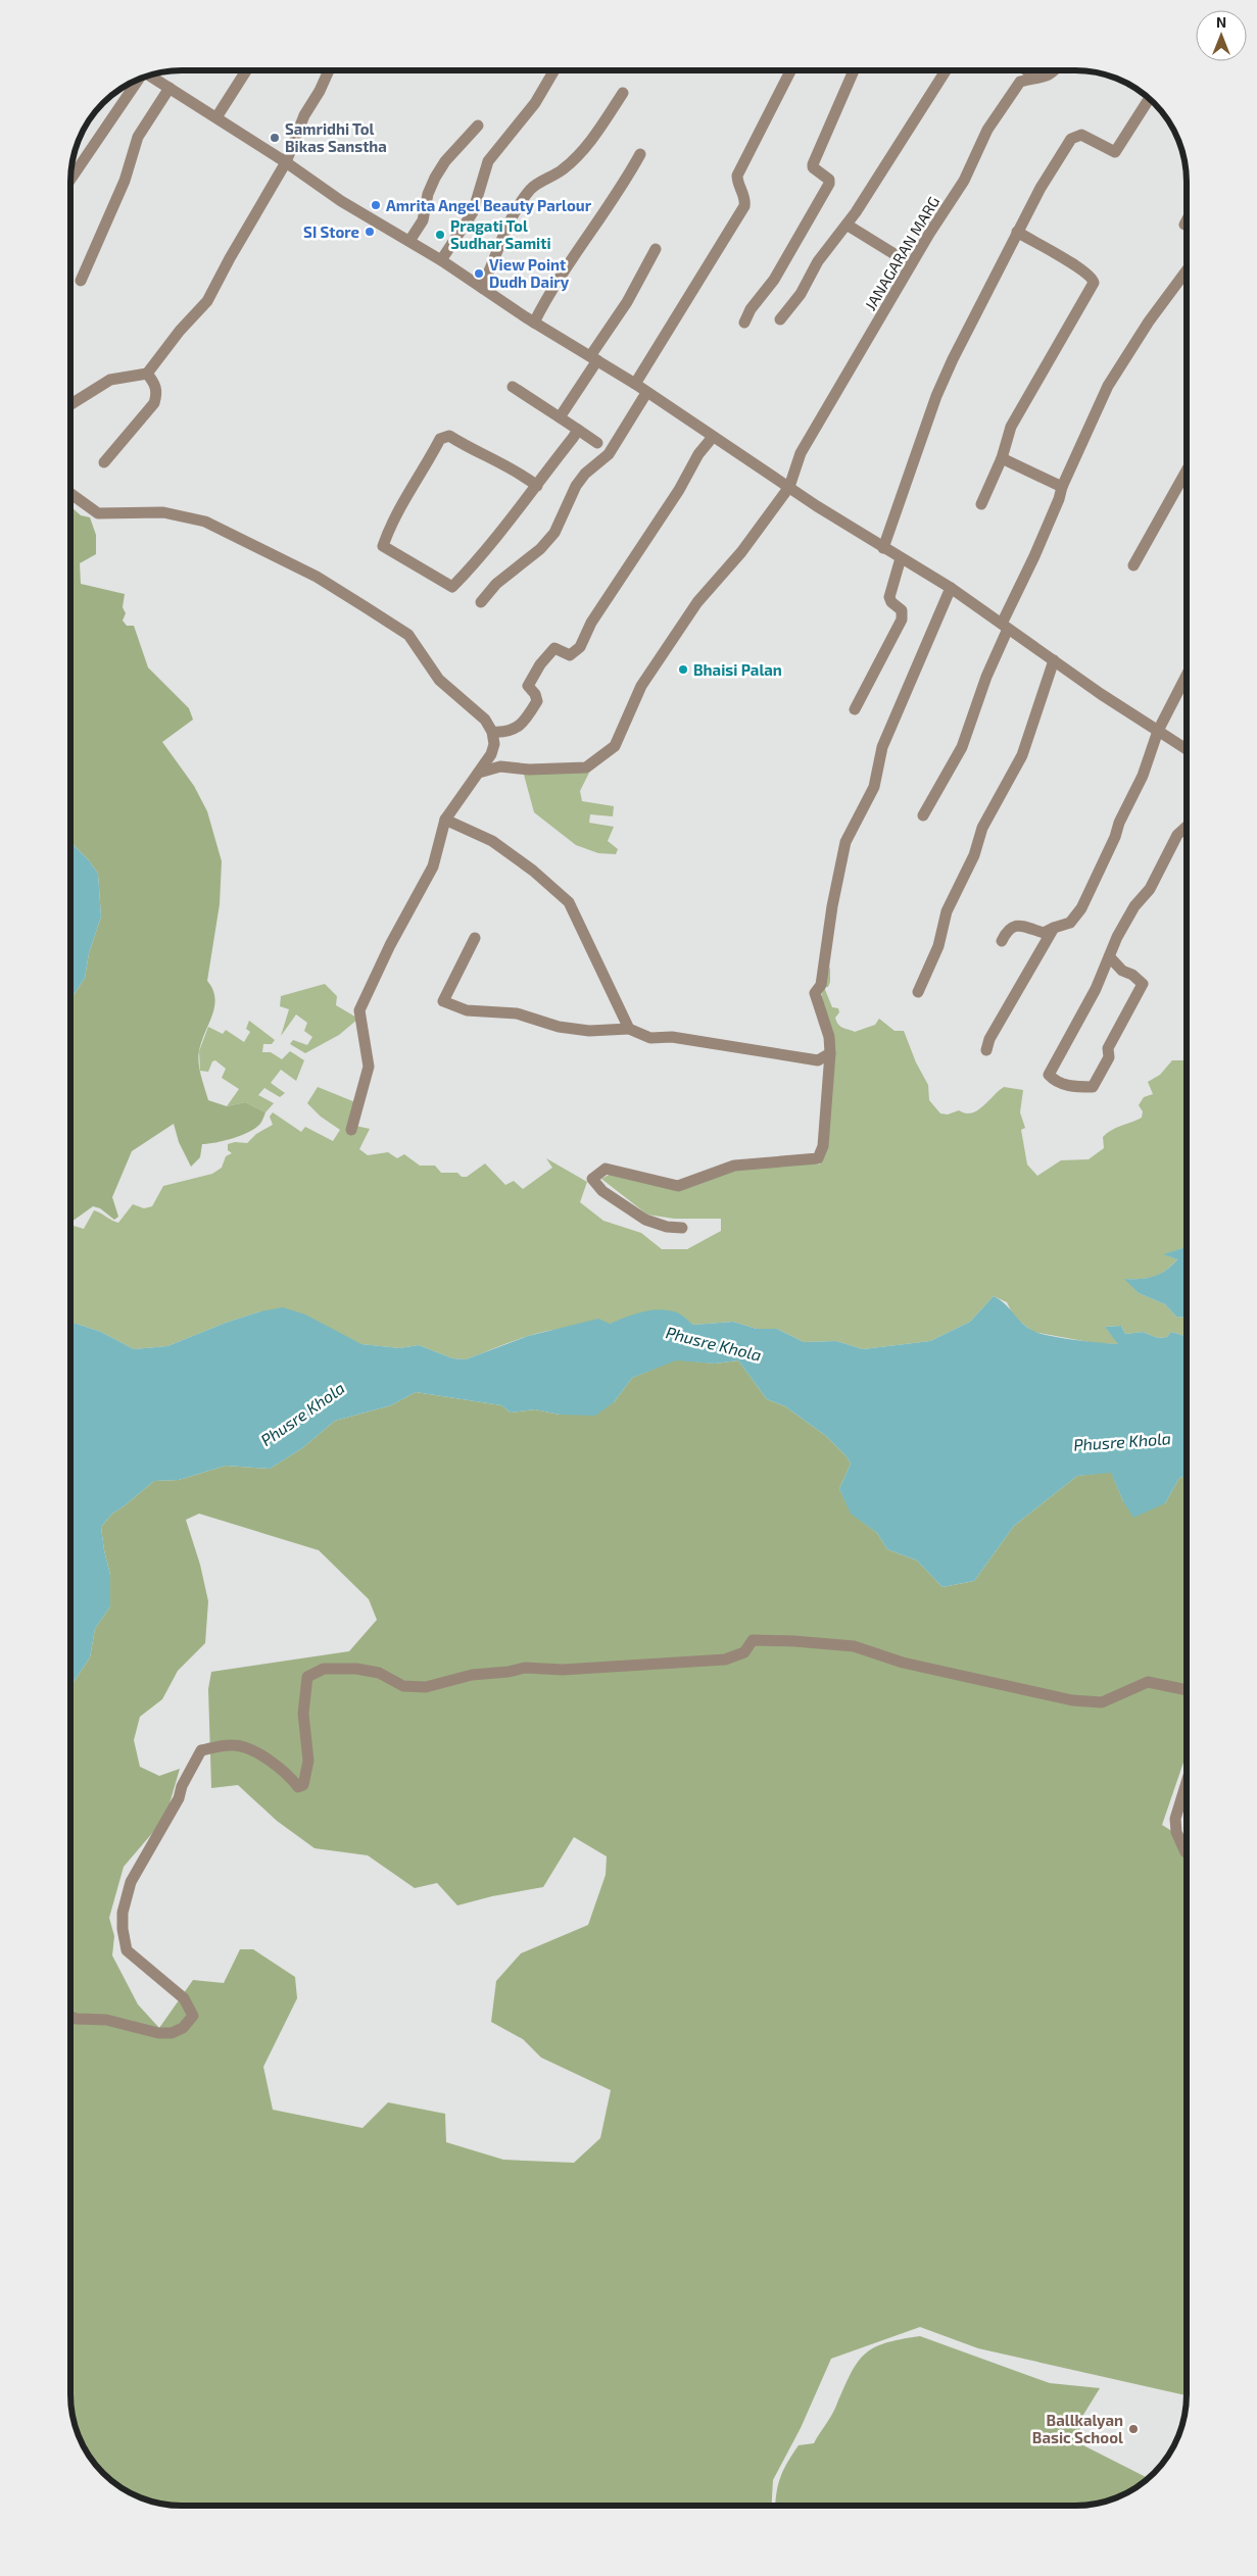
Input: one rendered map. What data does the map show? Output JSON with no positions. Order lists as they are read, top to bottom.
{
  "streets": {
    "street": ["JANAGARAN MARG"]
  },
  "water": ["Phusre Khola"],
  "places": [
    "Samridhi Tol Bikas Sanstha",
    "Amrita Angel Beauty Parlour",
    "SI Store",
    "Pragati Tol Sudhar Samiti",
    "View Point Dudh Dairy",
    "Bhaisi Palan",
    "Ballkalyan Basic School"
  ],
  "north": "top"
}
